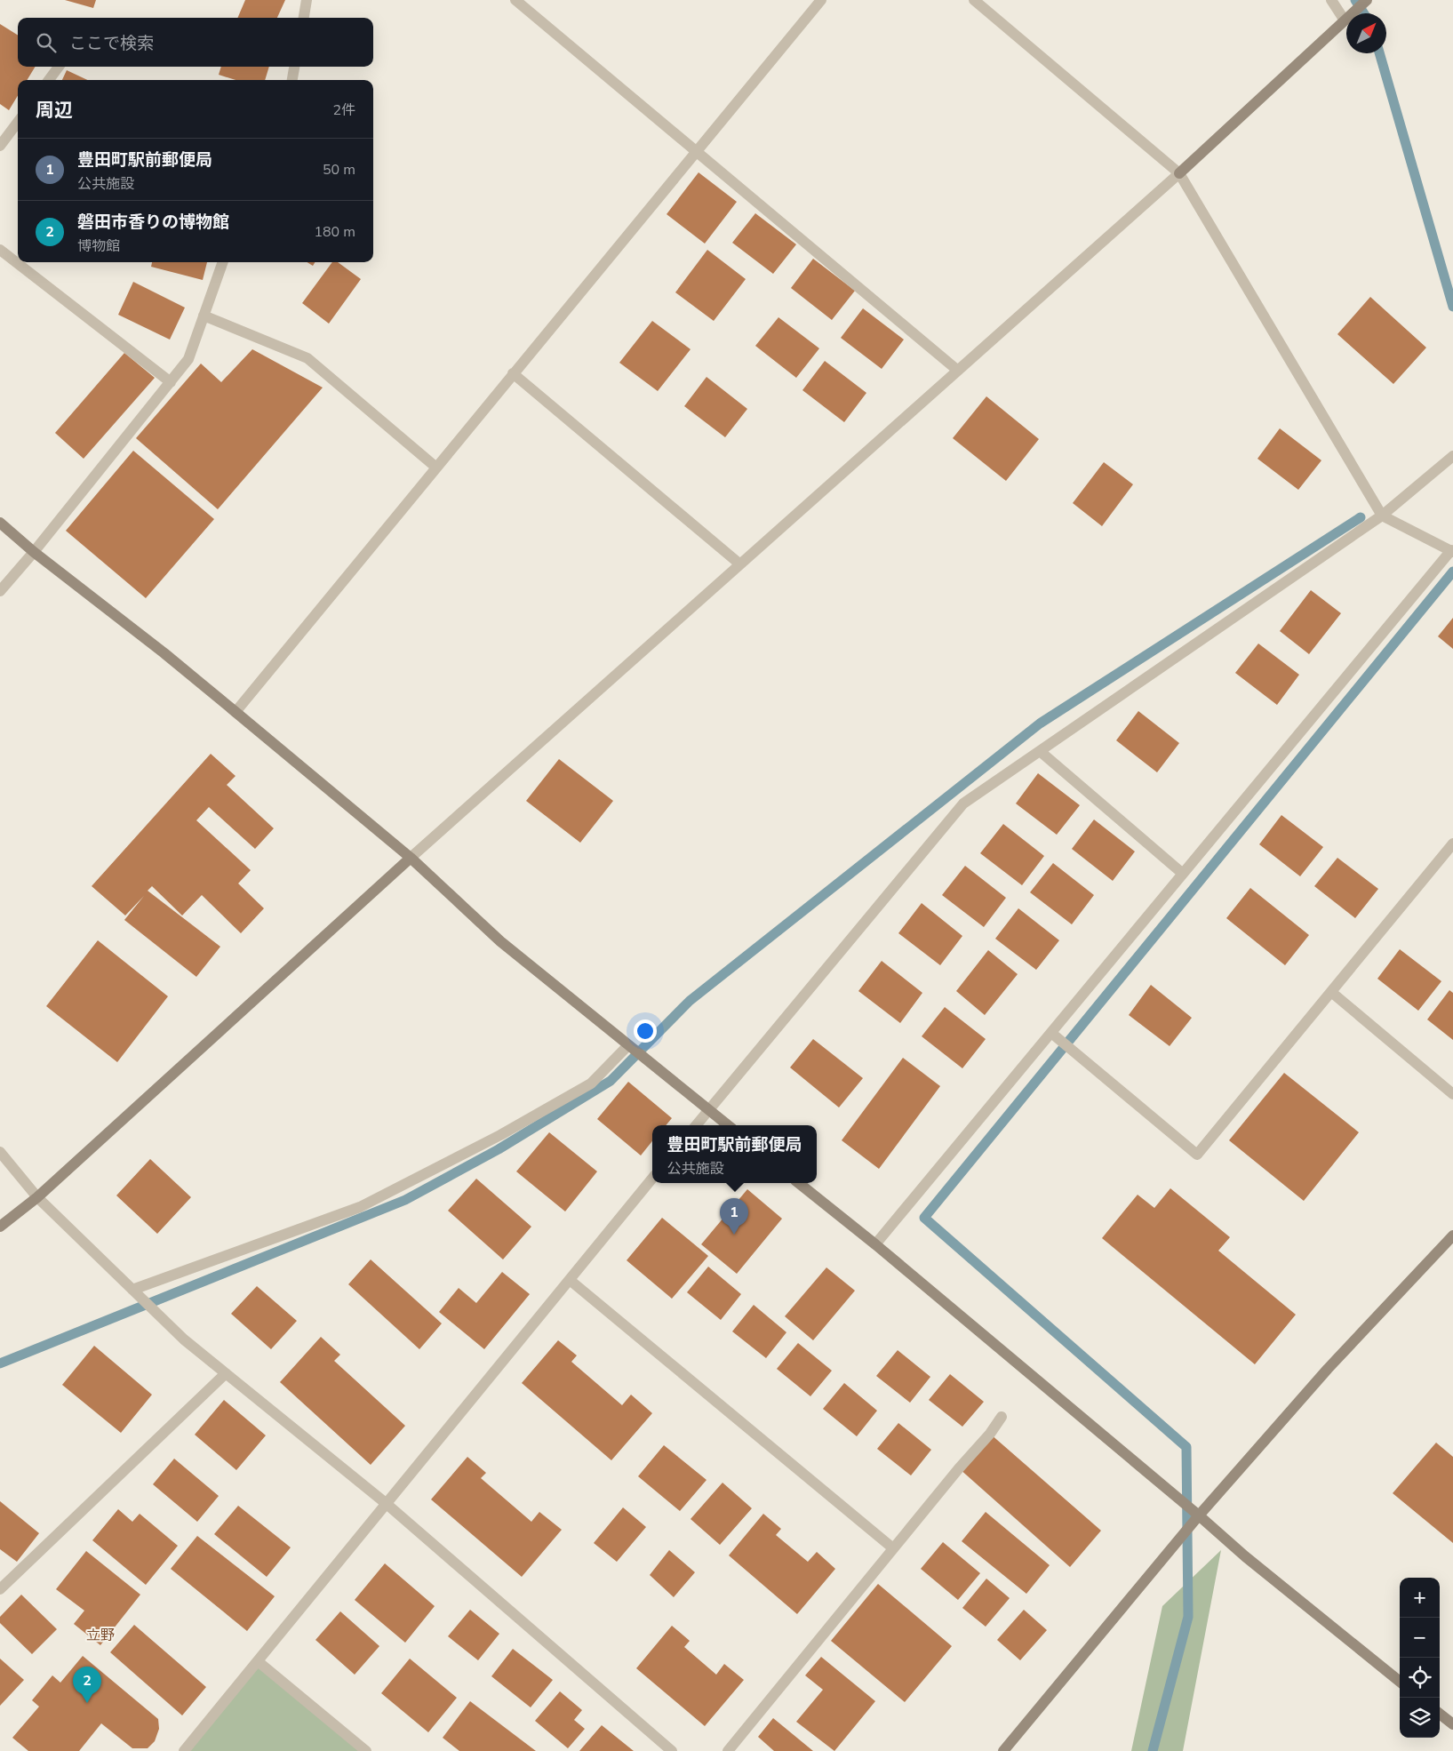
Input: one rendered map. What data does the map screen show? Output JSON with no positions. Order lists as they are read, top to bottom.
{
  "districts": ["立野"],
  "north": "top right",
  "page": {
    "search": "ここで検索",
    "heading": ["周辺", "2件"],
    "list": [
      {
        "mark": "1",
        "name": "豊田町駅前郵便局",
        "note": "公共施設",
        "value": "50 m"
      },
      {
        "mark": "2",
        "name": "磐田市香りの博物館",
        "note": "博物館",
        "value": "180 m"
      }
    ],
    "popup": ["豊田町駅前郵便局", "公共施設"],
    "pins": ["1", "2"],
    "map_buttons": ["+", "−"]
  }
}
